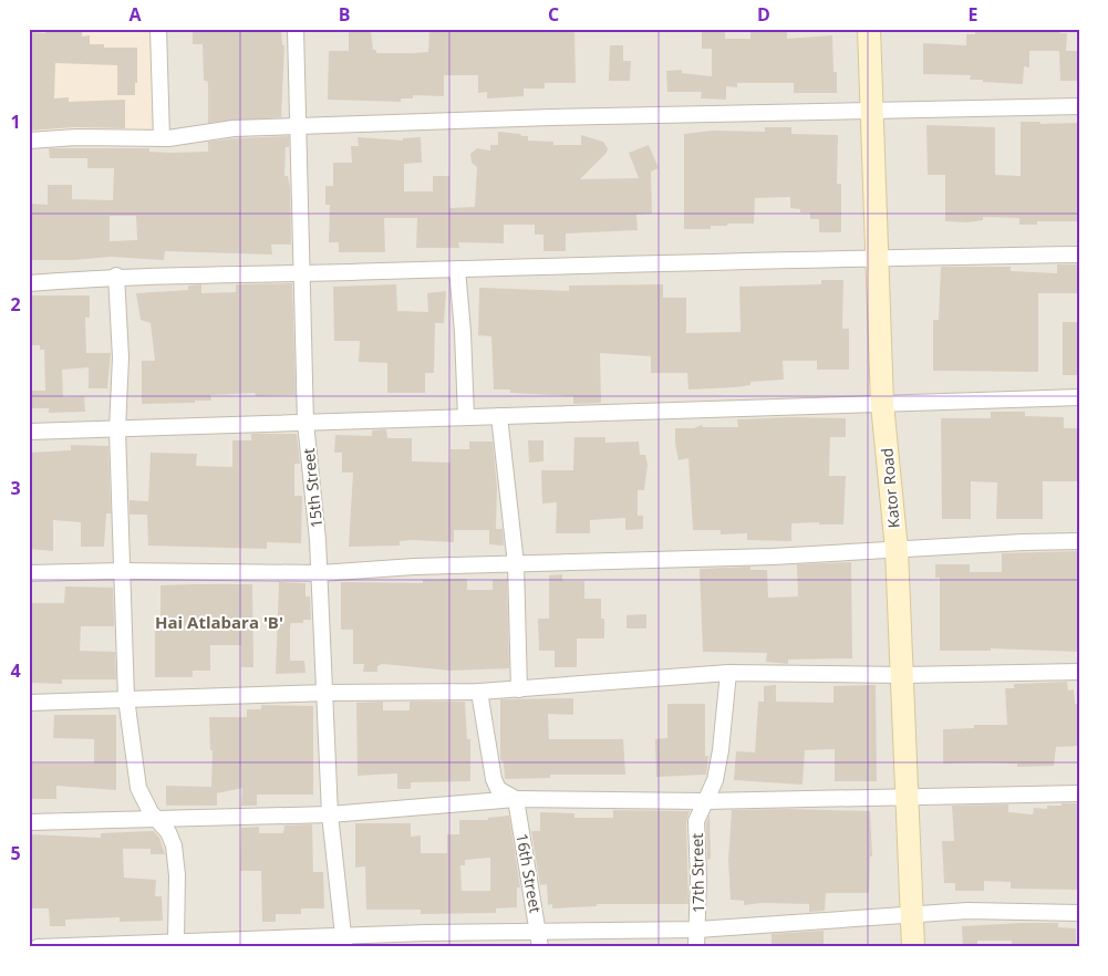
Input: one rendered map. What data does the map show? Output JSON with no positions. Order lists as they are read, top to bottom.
{
  "streets": {
    "main road": ["Kator Road"],
    "street": ["15th Street", "16th Street", "17th Street"]
  },
  "districts": ["Hai Atlabara 'B'"],
  "grid": {
    "columns": [
      "A",
      "B",
      "C",
      "D",
      "E"
    ],
    "rows": [
      "1",
      "2",
      "3",
      "4",
      "5"
    ]
  }
}
